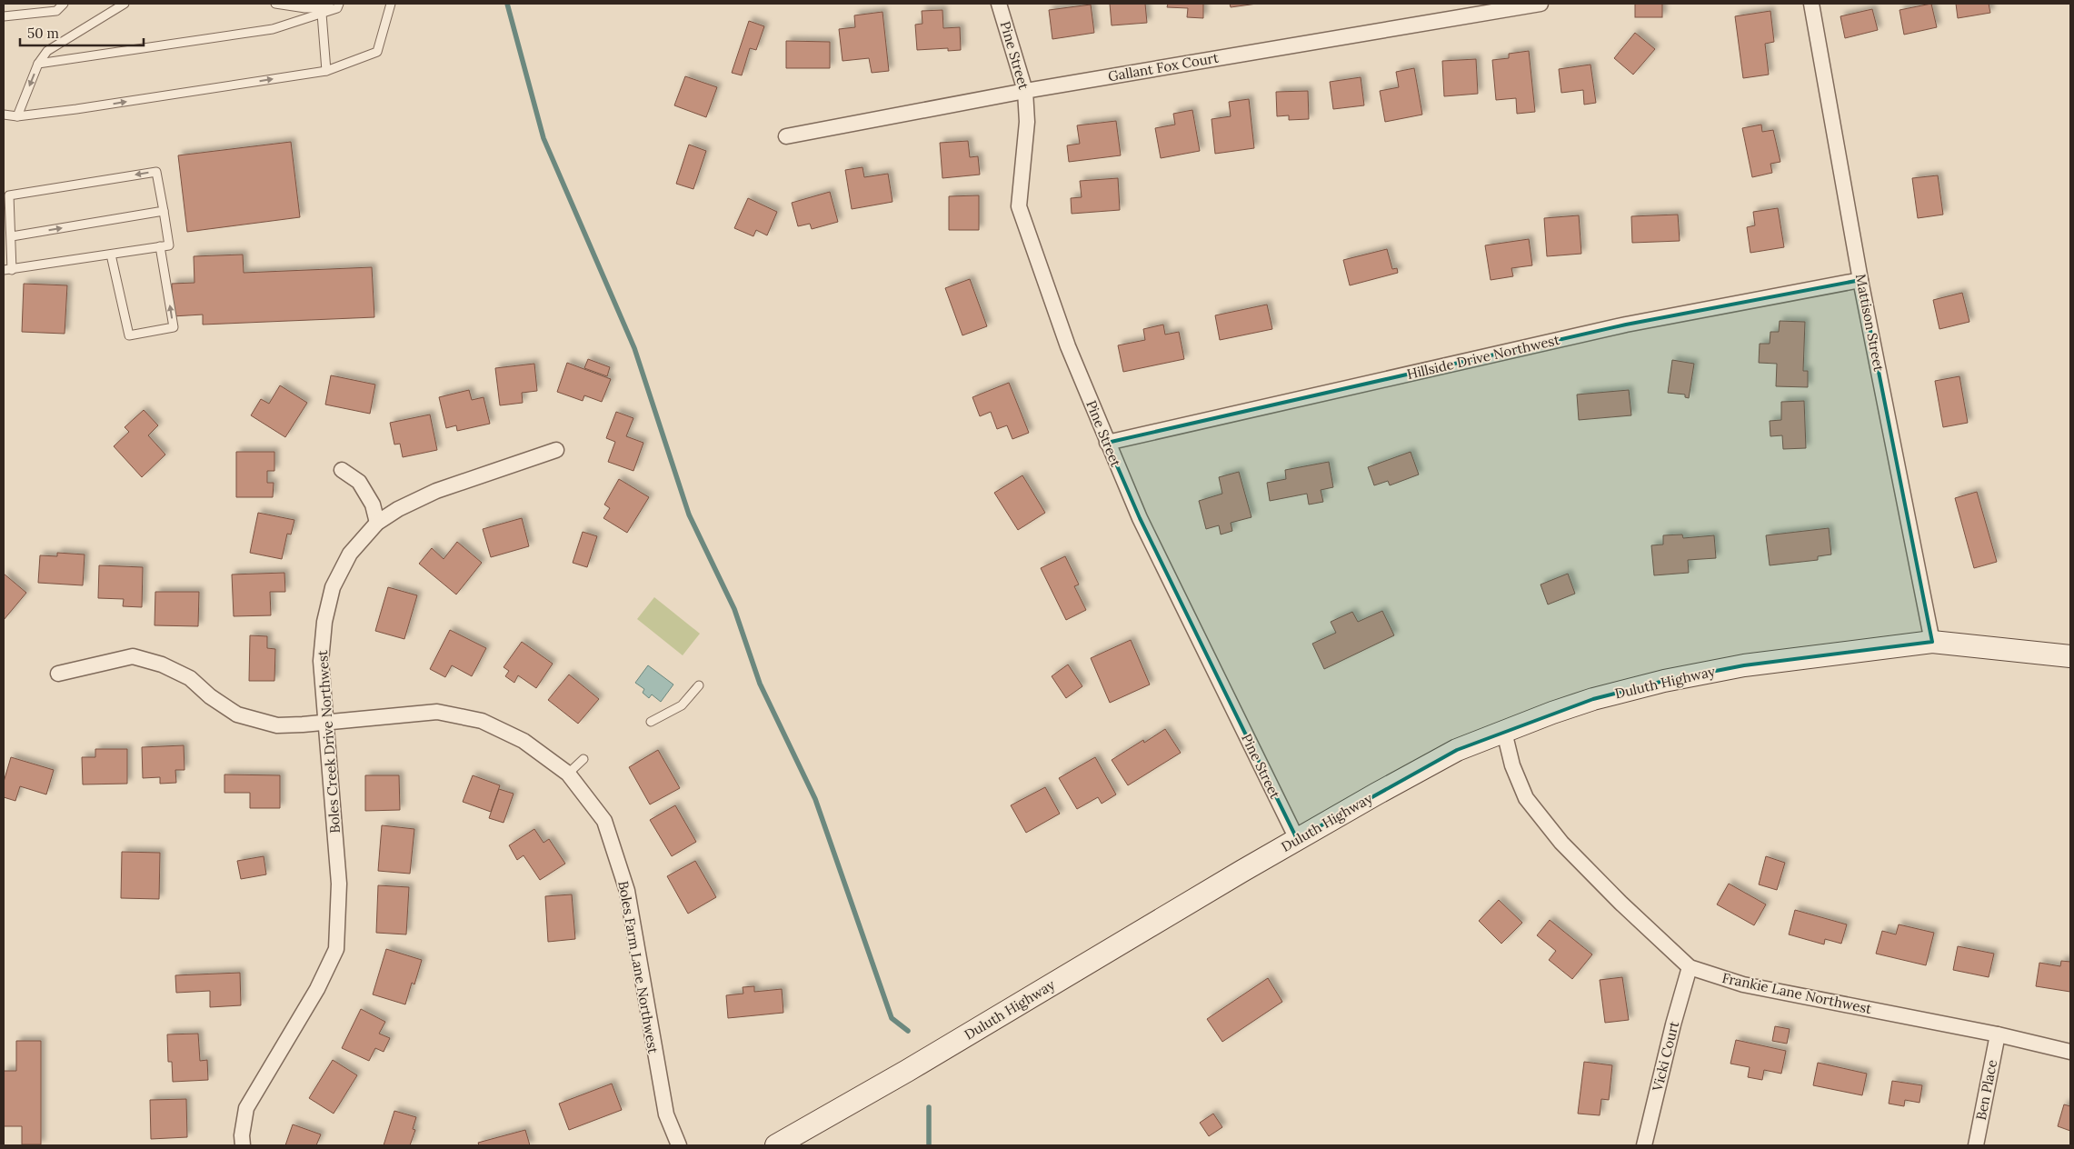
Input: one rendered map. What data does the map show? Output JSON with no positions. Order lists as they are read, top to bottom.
{
  "streets": {
    "main road": ["Duluth Highway"],
    "street": [
      "Pine Street",
      "Gallant Fox Court",
      "Mattison Street",
      "Hillside Drive Northwest",
      "Boles Creek Drive Northwest",
      "Boles Farm Lane Northwest",
      "Frankie Lane Northwest",
      "Vicki Court",
      "Ben Place"
    ]
  },
  "crossings": [
    ["Pine Street", "Gallant Fox Court"],
    ["Pine Street", "Hillside Drive Northwest"],
    ["Pine Street", "Duluth Highway"],
    ["Mattison Street", "Hillside Drive Northwest"],
    ["Mattison Street", "Duluth Highway"],
    ["Duluth Highway", "Frankie Lane Northwest"],
    ["Boles Creek Drive Northwest", "Boles Farm Lane Northwest"],
    ["Frankie Lane Northwest", "Vicki Court"],
    ["Frankie Lane Northwest", "Ben Place"]
  ],
  "scale_bar": "50 m"
}
